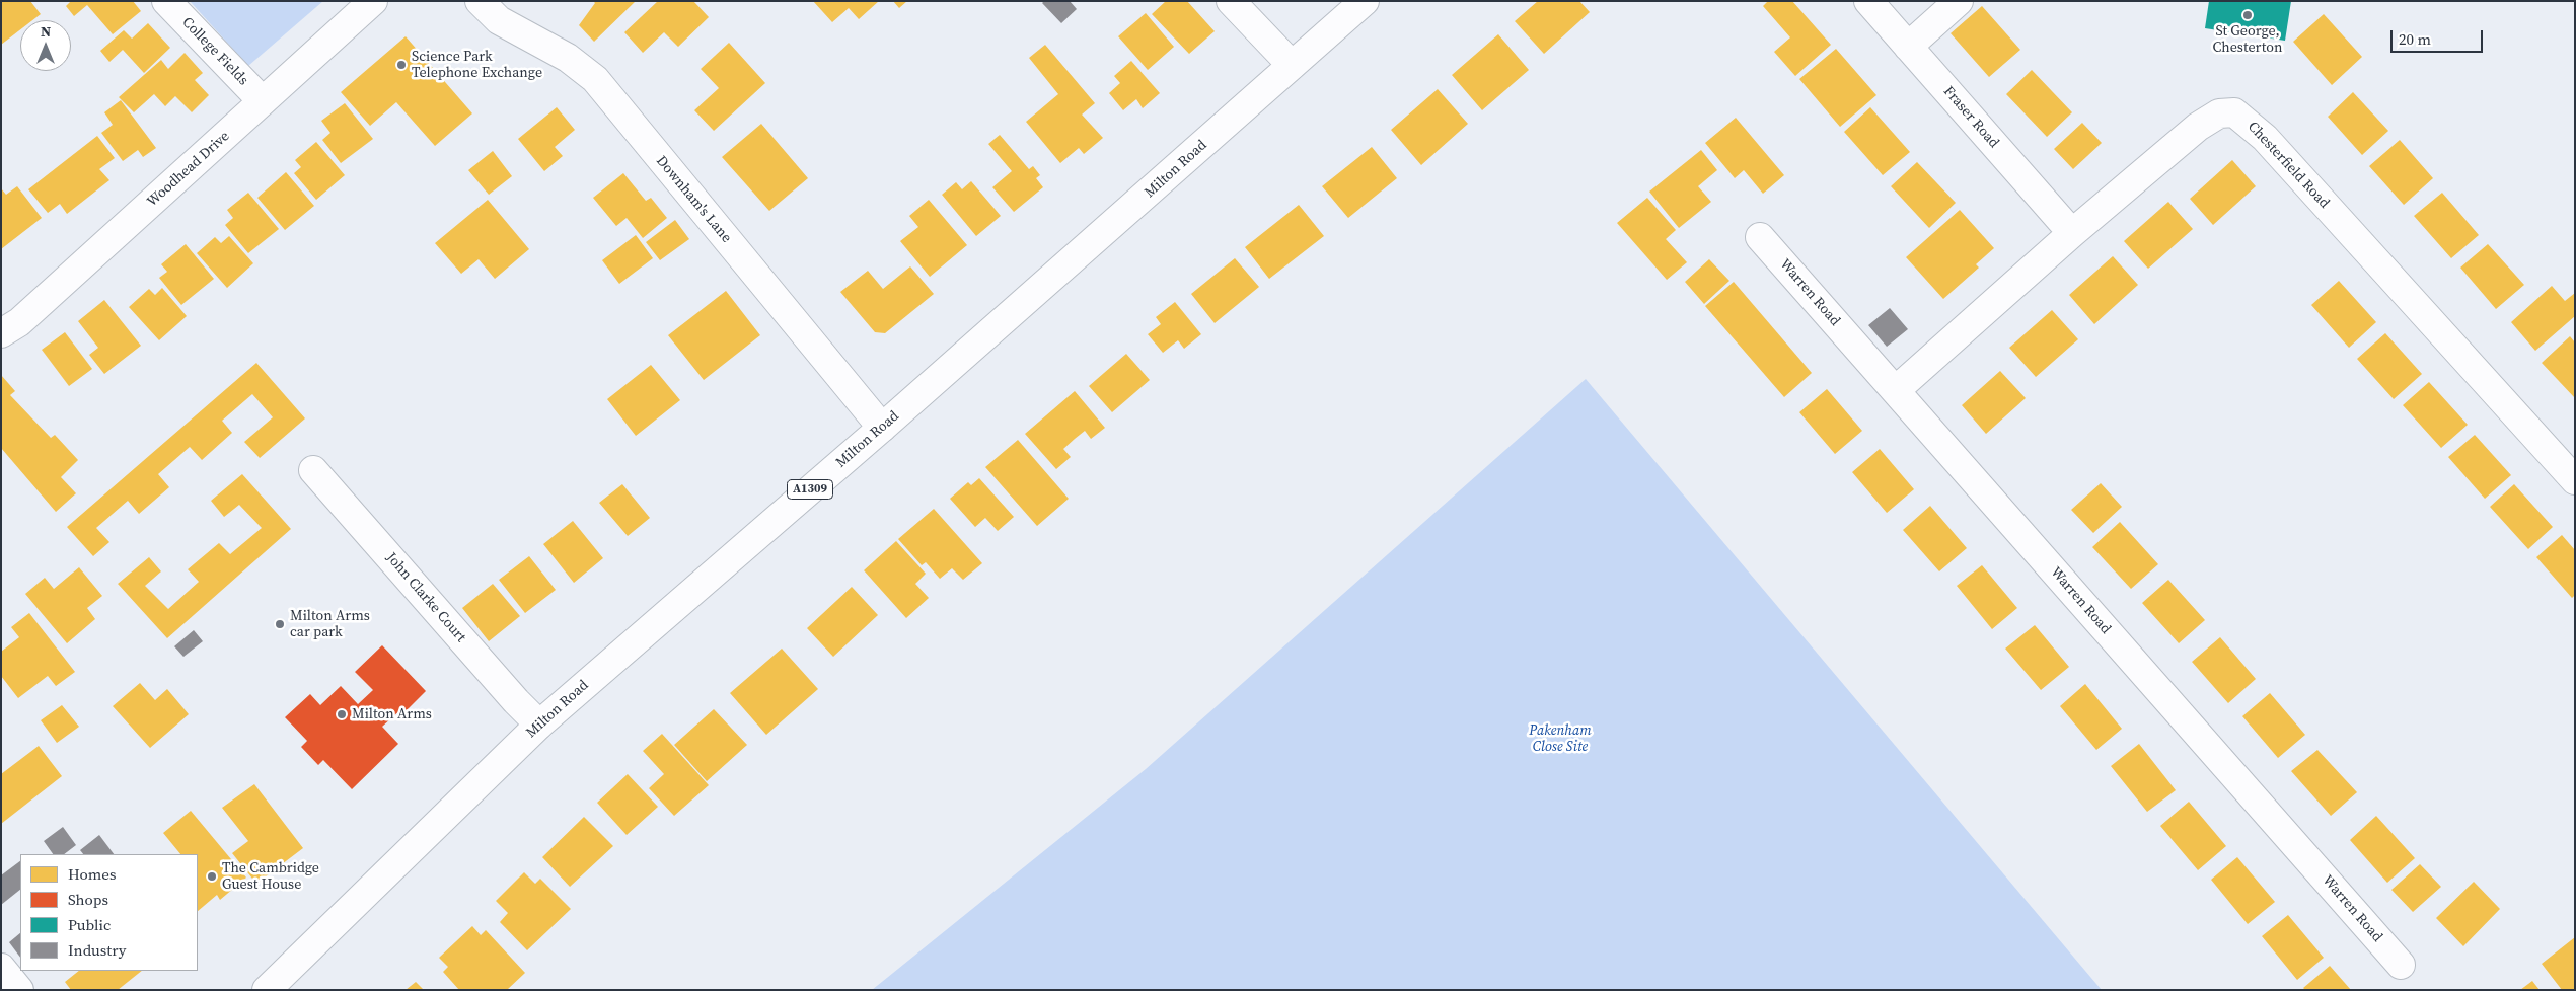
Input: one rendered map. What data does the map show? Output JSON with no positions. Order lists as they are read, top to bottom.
{
  "streets": {
    "street": [
      "College Fields",
      "Fraser Road",
      "Chesterfield Road",
      "Woodhead Drive",
      "Milton Road",
      "Downham's Lane",
      "Warren Road",
      "A1309",
      "John Clarke Court"
    ]
  },
  "crossings": [
    ["College Fields", "Woodhead Drive"],
    ["Fraser Road", "Chesterfield Road"],
    ["Chesterfield Road", "Warren Road"],
    ["Milton Road", "Downham's Lane"],
    ["Milton Road", "John Clarke Court"]
  ],
  "parks": ["Pakenham Close Site"],
  "places": [
    "St George, Chesterton",
    "Science Park Telephone Exchange",
    "Milton Arms car park",
    "Milton Arms",
    "The Cambridge Guest House"
  ],
  "legend": [
    "Homes",
    "Shops",
    "Public",
    "Industry"
  ],
  "scale_bar": "20 m",
  "north": "top"
}
